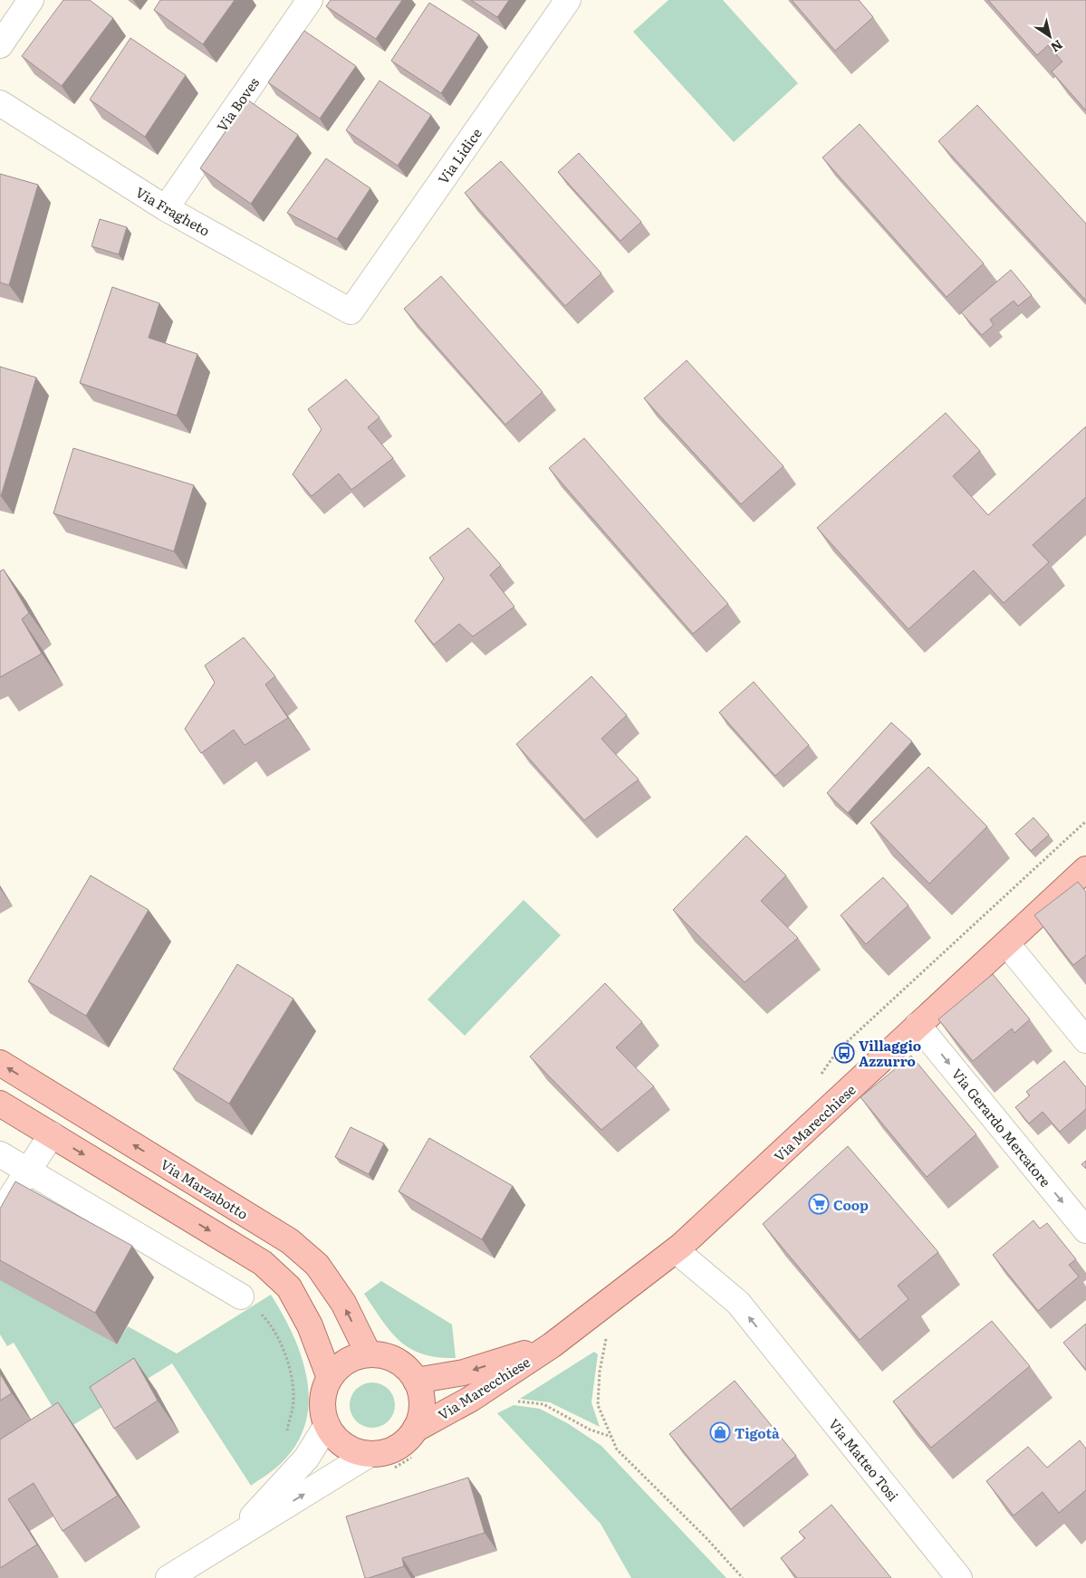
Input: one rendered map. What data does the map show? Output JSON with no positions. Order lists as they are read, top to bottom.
{
  "streets": {
    "main road": ["Via Marecchiese", "Via Marzabotto"],
    "street": [
      "Via Boves",
      "Via Lidice",
      "Via Fragheto",
      "Via Gerardo Mercatore",
      "Via Matteo Tosi"
    ]
  },
  "crossings": [
    ["Via Boves", "Via Fragheto"],
    ["Via Lidice", "Via Fragheto"],
    ["Via Marecchiese", "Via Gerardo Mercatore"],
    ["Via Marecchiese", "Via Marzabotto"],
    ["Via Marecchiese", "Via Matteo Tosi"]
  ],
  "one_way": ["Via Matteo Tosi"],
  "places": {
    "bus stop": ["Villaggio Azzurro"],
    "supermarket": ["Coop"],
    "shop": ["Tigotà"]
  },
  "north": "bottom right"
}
